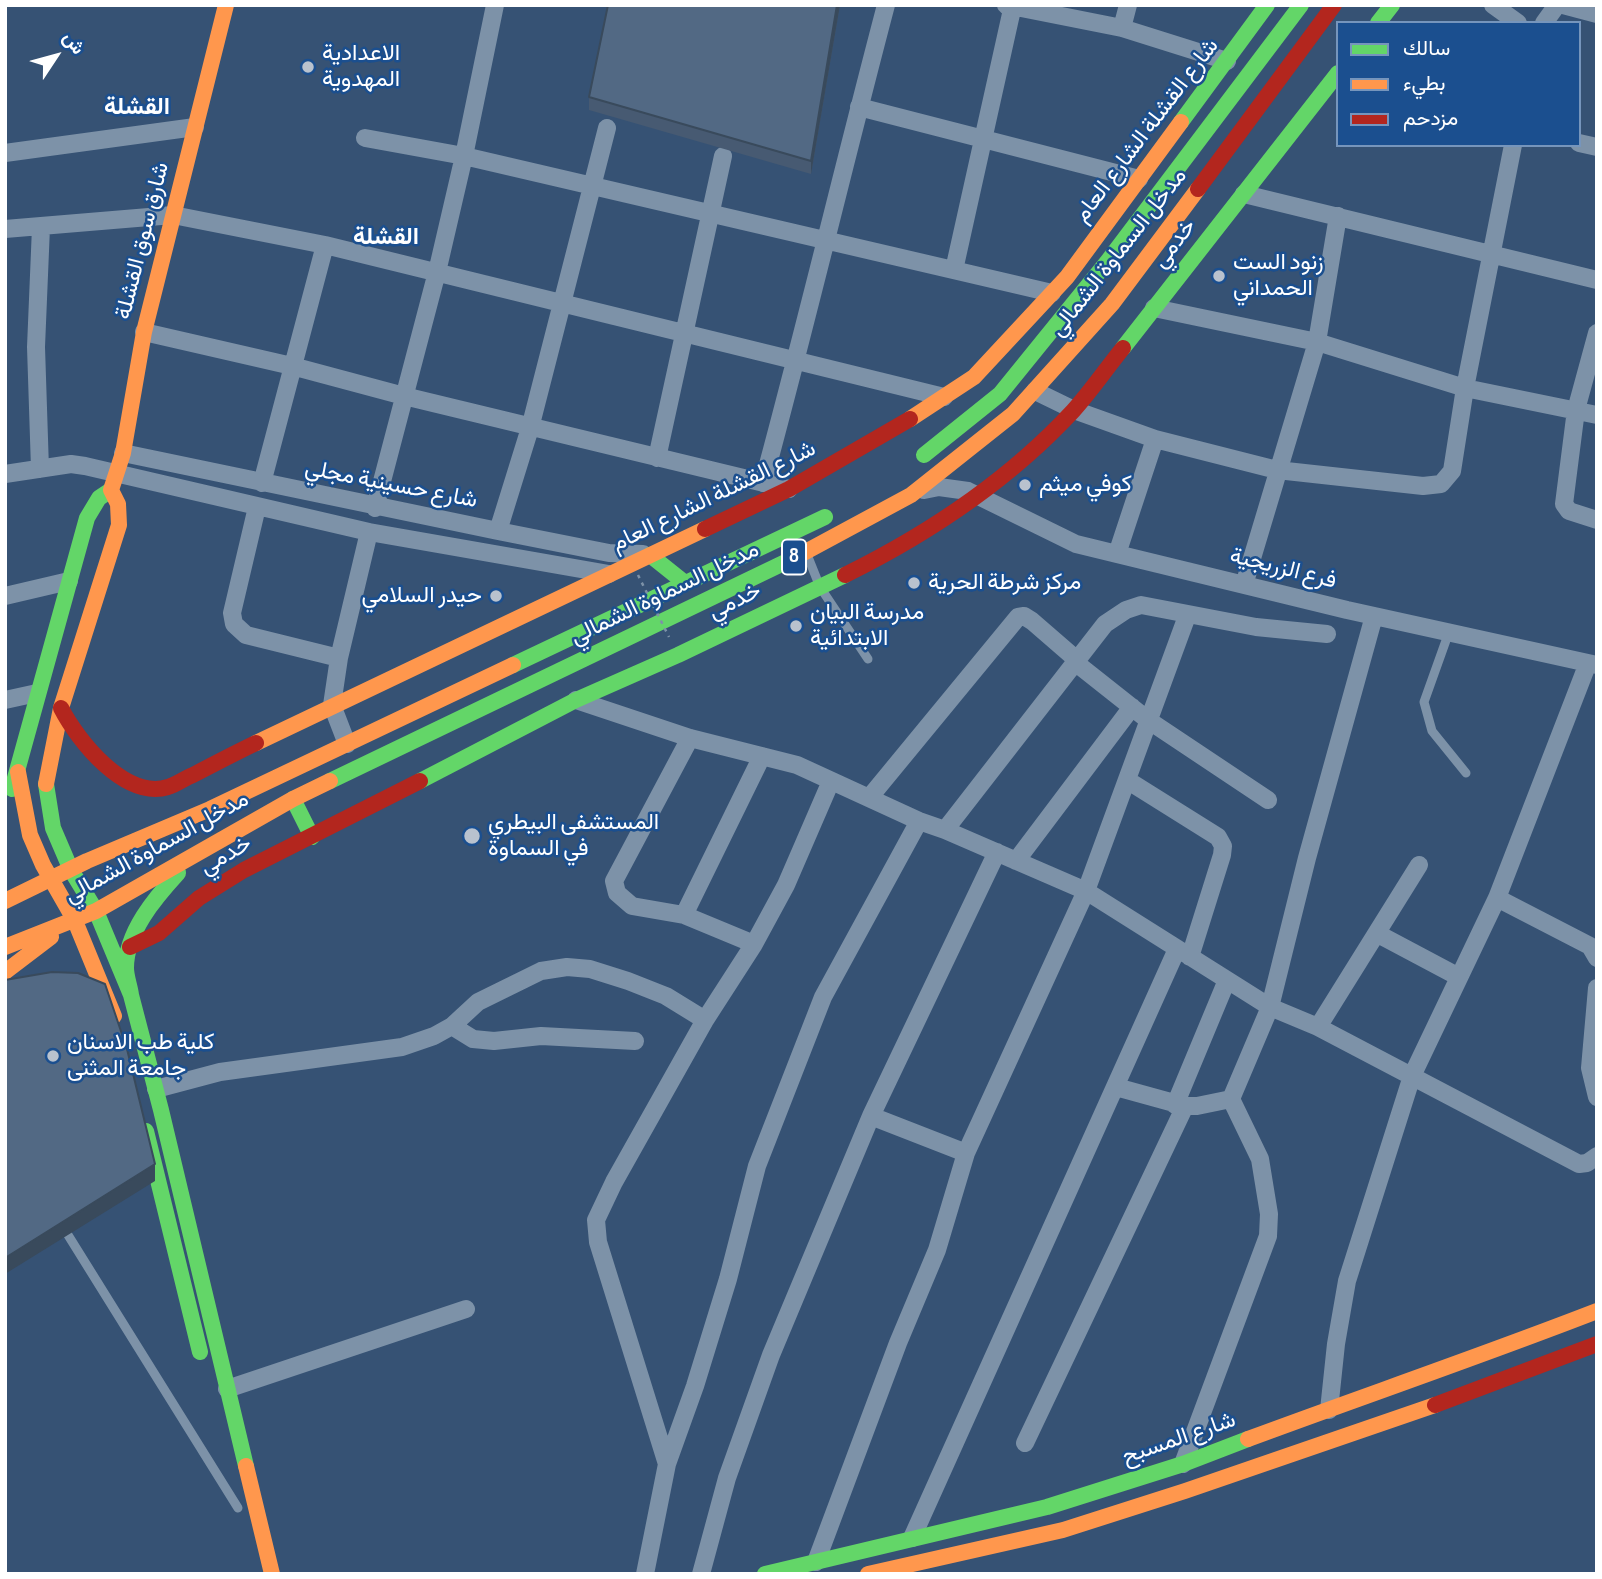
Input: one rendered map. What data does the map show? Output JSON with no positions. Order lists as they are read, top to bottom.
{
  "streets": {
    "main road": [
      "شارع القشلة الشارع العام",
      "شارق سوق القشلة",
      "خدمي",
      "مدخل السماوة الشمالي",
      "8",
      "شارع المسبح"
    ],
    "street": ["شارع حسينية مجلي", "فرع الزريجية"]
  },
  "crossings": [
    ["شارع القشلة الشارع العام", "شارع حسينية مجلي"],
    ["شارق سوق القشلة", "شارع حسينية مجلي"],
    ["خدمي", "فرع الزريجية"]
  ],
  "districts": ["القشلة", "القشلة"],
  "places": [
    "الاعدادية المهدوية",
    "زنود الست الحمداني",
    "كوفي ميثم",
    "مركز شرطة الحرية",
    "حيدر السلامي",
    "مدرسة البيان الابتدائية",
    "المستشفى البيطري في السماوة",
    "كلية طب الاسنان جامعة المثنى"
  ],
  "legend": ["سالك", "بطيء", "مزدحم"],
  "north": "top right"
}
